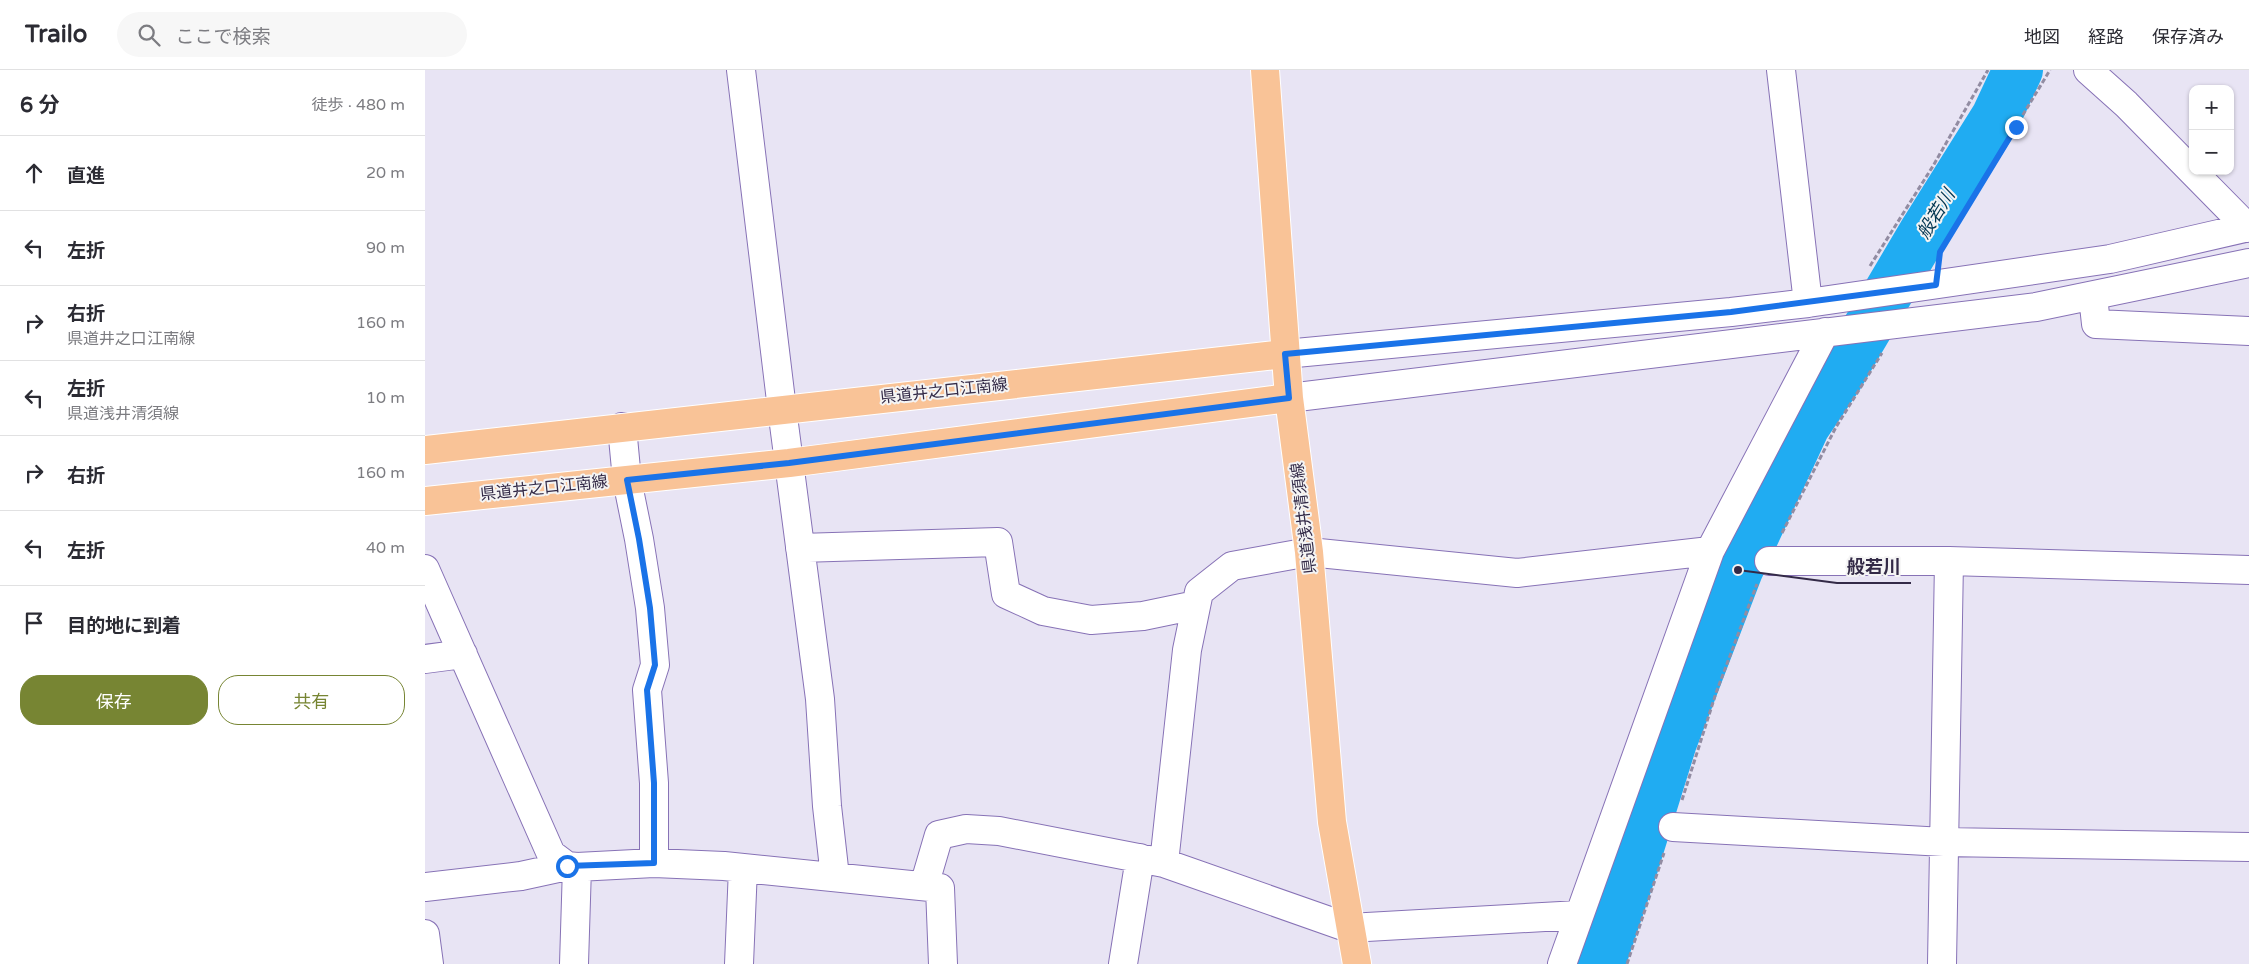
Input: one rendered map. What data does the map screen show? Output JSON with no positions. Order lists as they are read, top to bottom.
{
  "streets": {
    "main road": ["県道井之口江南線", "県道浅井清須線"]
  },
  "crossings": [
    ["県道井之口江南線", "県道浅井清須線"]
  ],
  "water": ["般若川"],
  "places": ["般若川"],
  "page": {
    "header": "Trailo",
    "search": "ここで検索",
    "nav": ["地図", "経路", "保存済み"],
    "heading": ["6 分", "徒歩 · 480 m"],
    "map_buttons": ["+", "−"],
    "list": [
      ["直進", "20 m"],
      ["左折", "90 m"],
      ["右折", "県道井之口江南線", "160 m"],
      ["左折", "県道浅井清須線", "10 m"],
      ["右折", "160 m"],
      ["左折", "40 m"],
      "目的地に到着"
    ],
    "buttons": ["保存", "共有"]
  }
}
